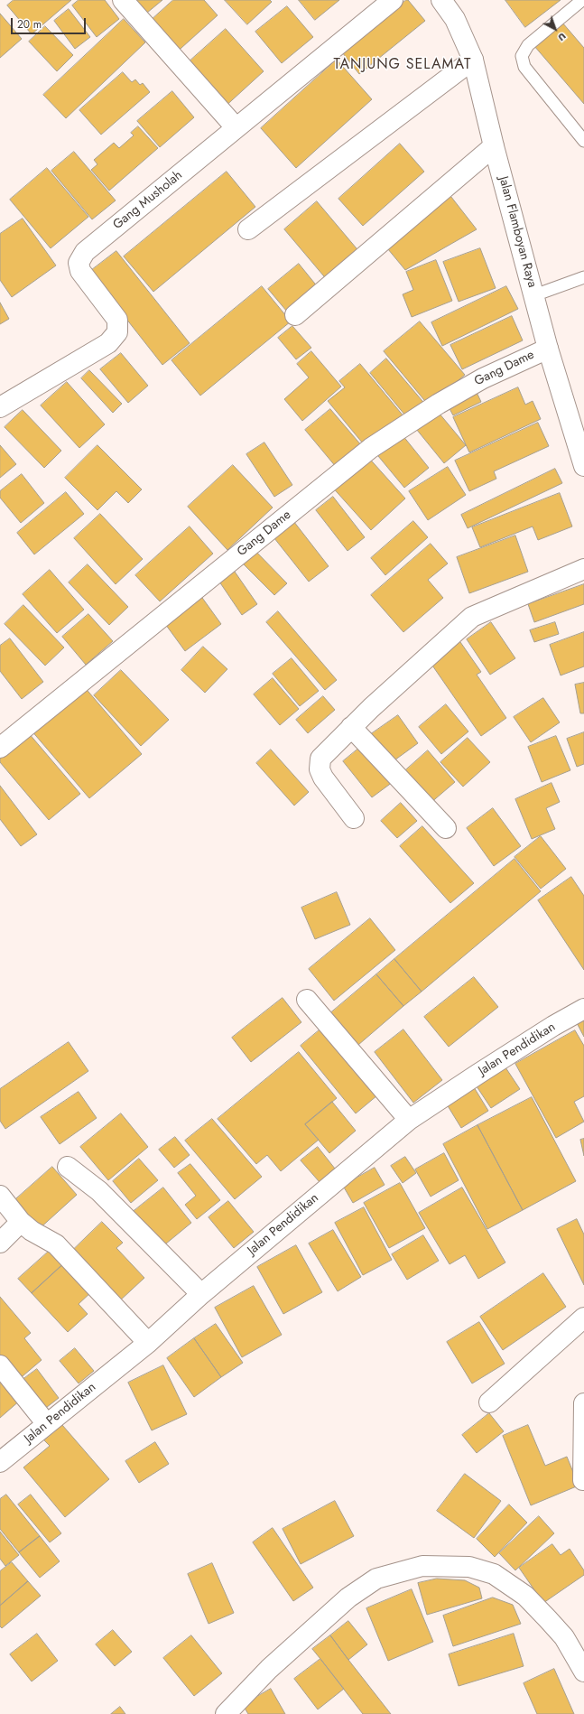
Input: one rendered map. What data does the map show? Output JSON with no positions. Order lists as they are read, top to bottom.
{
  "streets": {
    "street": [
      "Gang Musholah",
      "Jalan Flamboyan Raya",
      "Gang Dame",
      "Jalan Pendidikan"
    ]
  },
  "crossings": [
    ["Jalan Flamboyan Raya", "Gang Dame"]
  ],
  "districts": ["TANJUNG SELAMAT"],
  "scale_bar": "20 m",
  "north": "bottom right"
}
